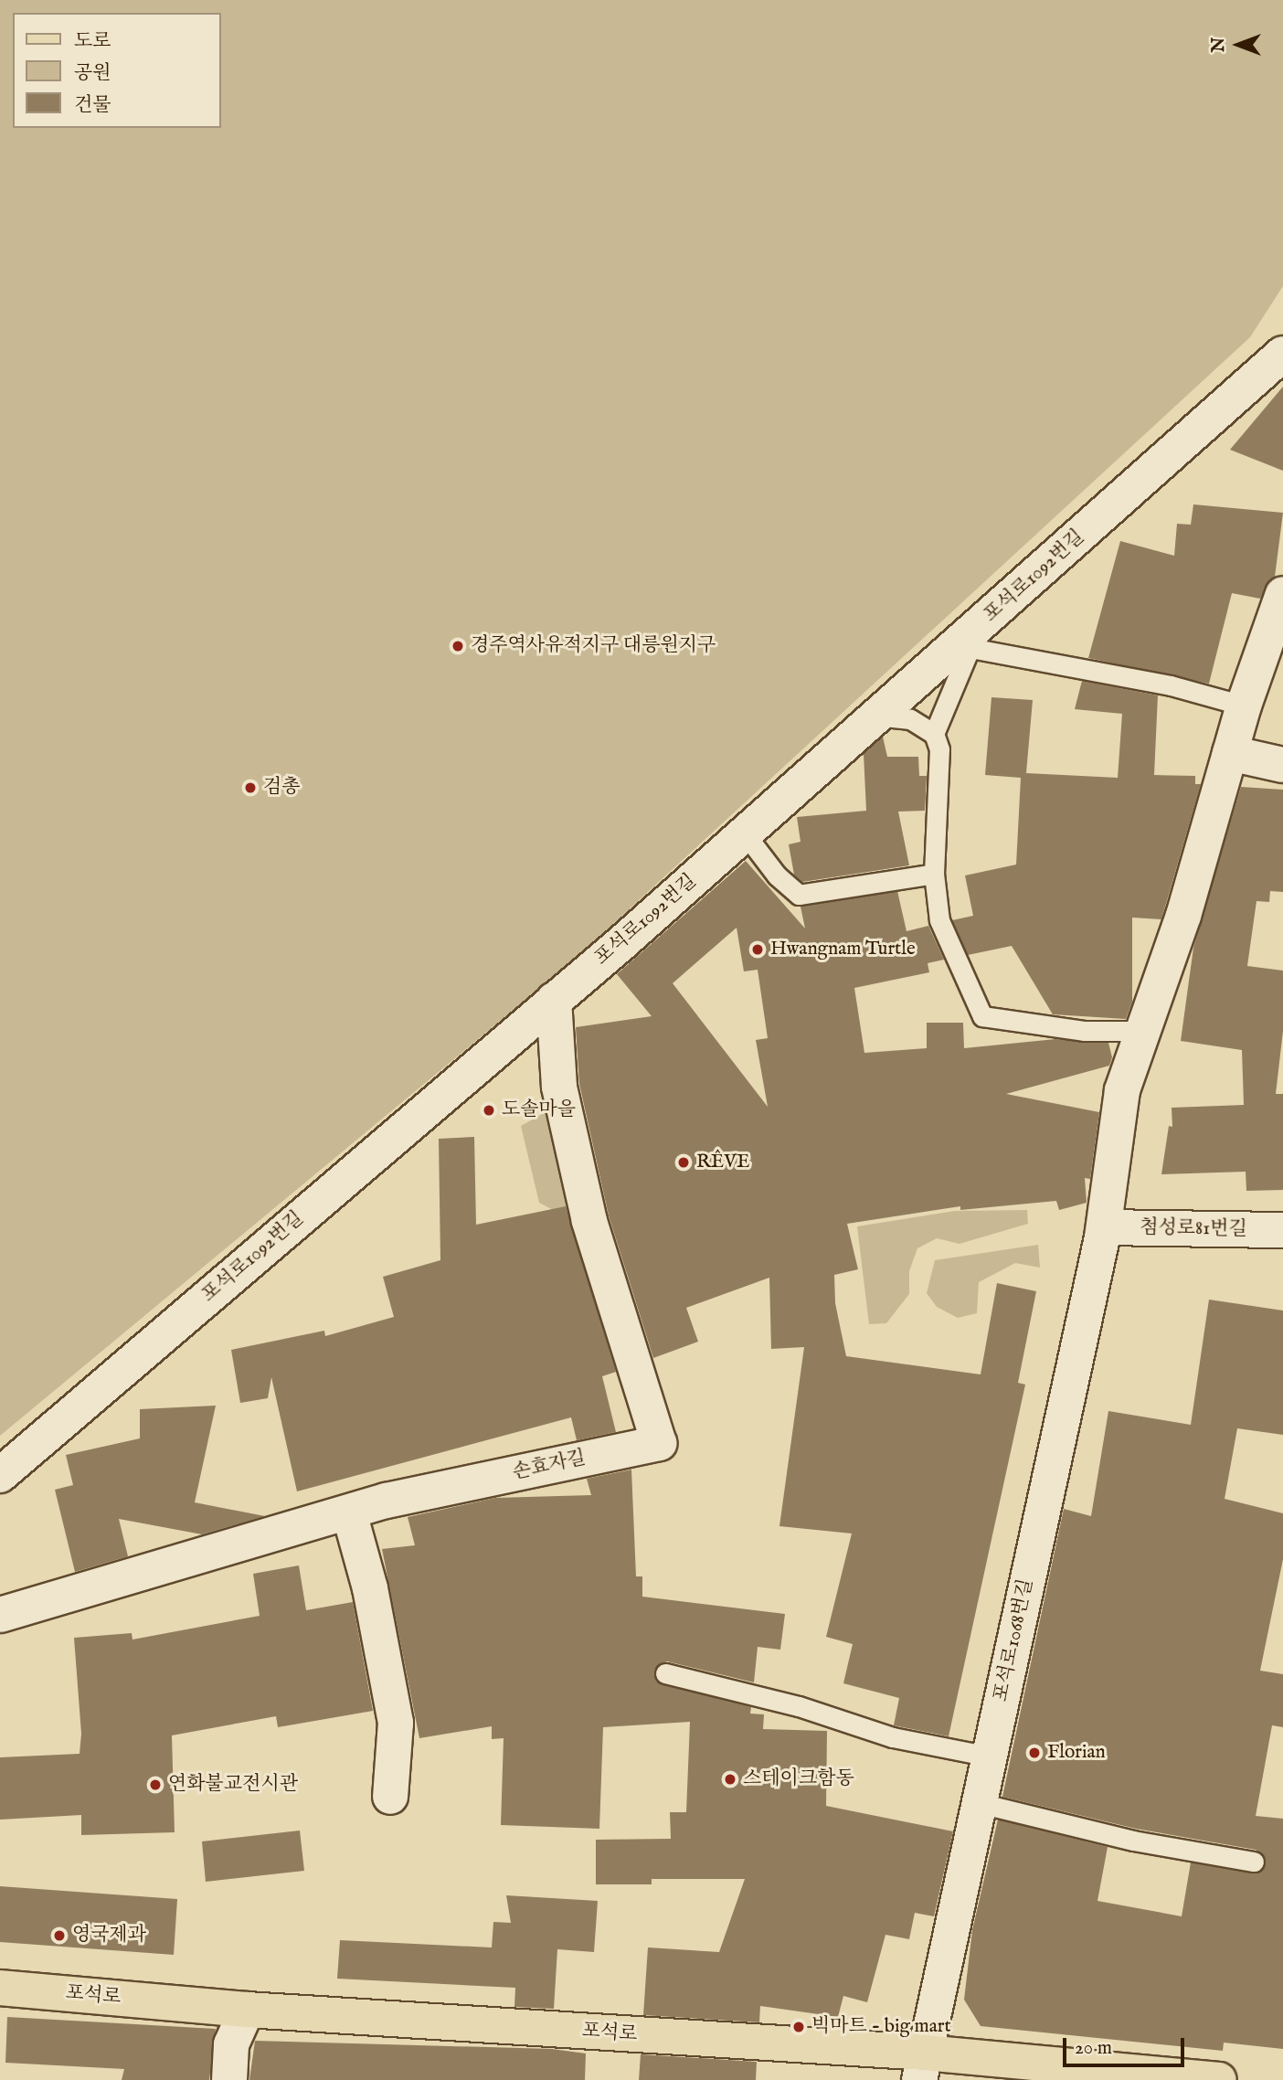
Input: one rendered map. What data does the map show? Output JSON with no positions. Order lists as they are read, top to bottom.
{
  "streets": {
    "main road": ["포석로"],
    "street": [
      "포석로1092번길",
      "첨성로81번길",
      "손효자길",
      "포석로1068번길"
    ]
  },
  "crossings": [
    ["포석로1092번길", "손효자길"],
    ["첨성로81번길", "포석로1068번길"],
    ["포석로1068번길", "포석로"]
  ],
  "places": [
    "경주역사유적지구 대릉원지구",
    "검총",
    "Hwangnam Turtle",
    "도솔마을",
    "RÊVE",
    "Florian",
    "스테이크함동",
    "연화불교전시관",
    "영국제과",
    "빅마트 - big mart"
  ],
  "legend": ["도로", "공원", "건물"],
  "scale_bar": "20 m",
  "north": "left"
}
